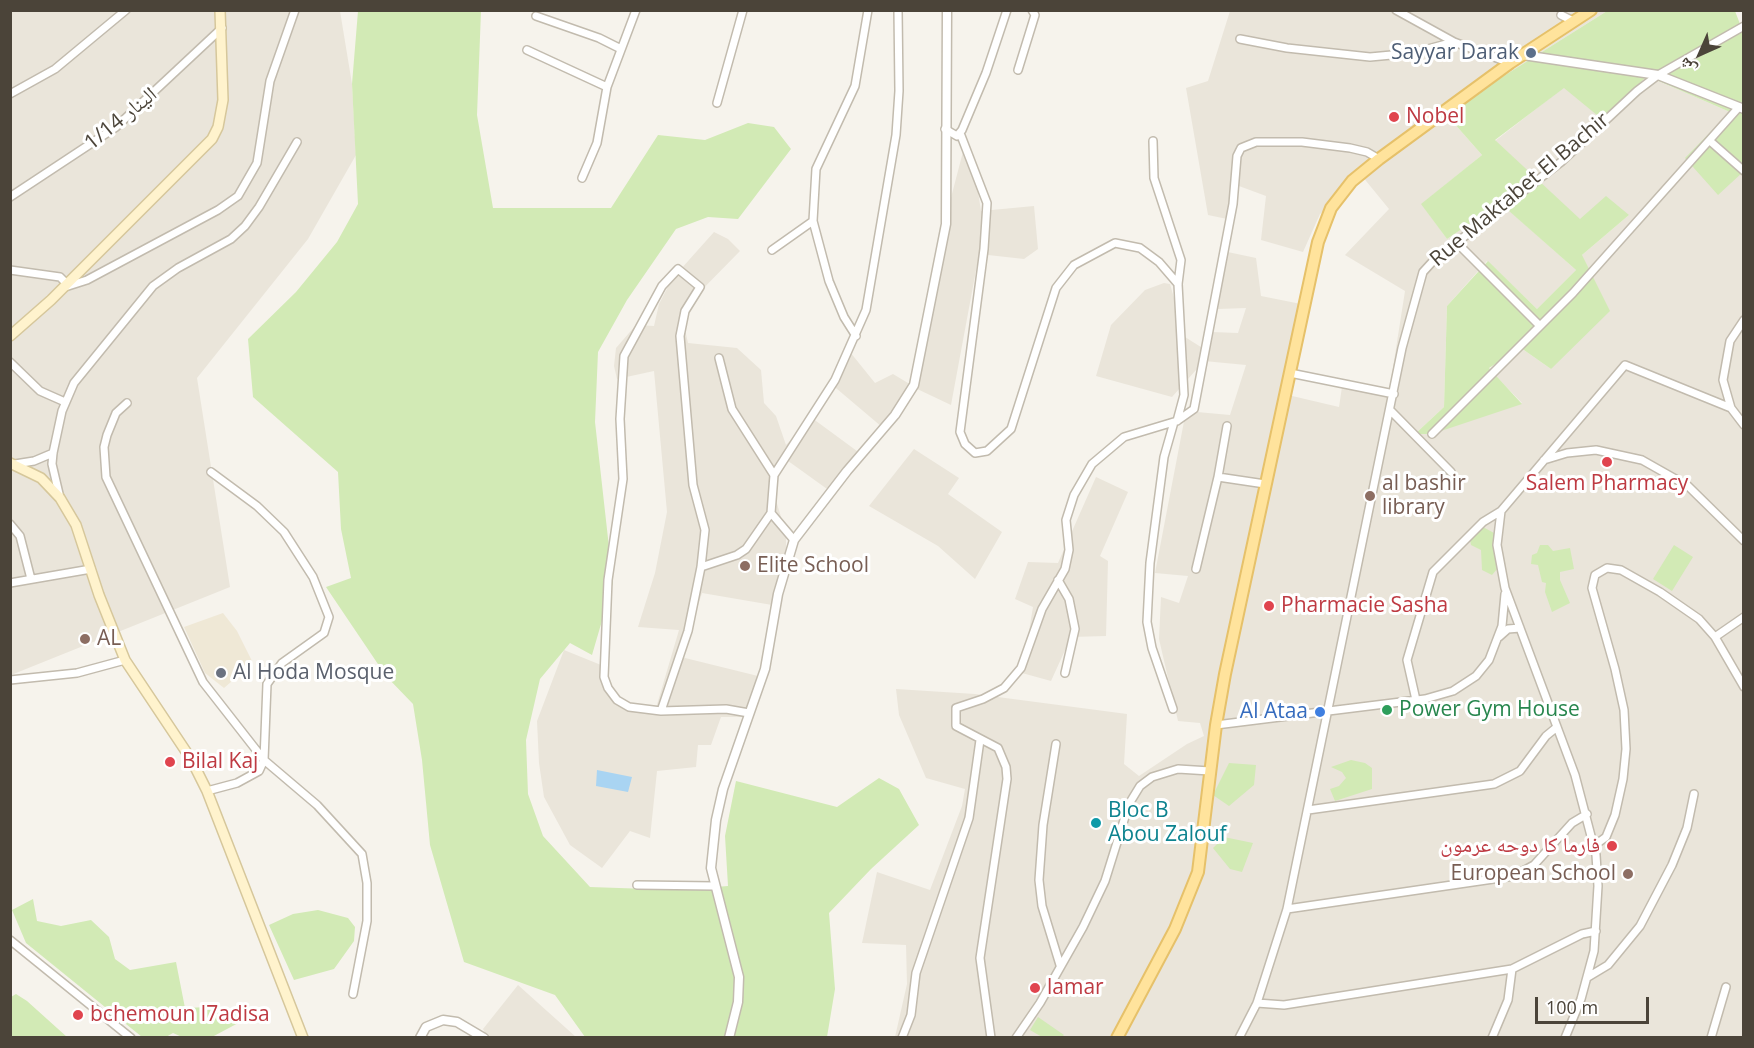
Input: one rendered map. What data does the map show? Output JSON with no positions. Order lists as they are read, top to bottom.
{
  "streets": {
    "street": ["الينار 1/14", "Rue Maktabet El Bachir"]
  },
  "places": [
    "Sayyar Darak",
    "Nobel",
    "Salem Pharmacy",
    "al bashir library",
    "Elite School",
    "Pharmacie Sasha",
    "AL",
    "Al Hoda Mosque",
    "Power Gym House",
    "Al Ataa",
    "Bilal Kaj",
    "Bloc B Abou Zalouf",
    "فارما كا دوحه عرمون",
    "European School",
    "lamar",
    "bchemoun l7adisa"
  ],
  "scale_bar": "100 m",
  "north": "bottom left"
}
